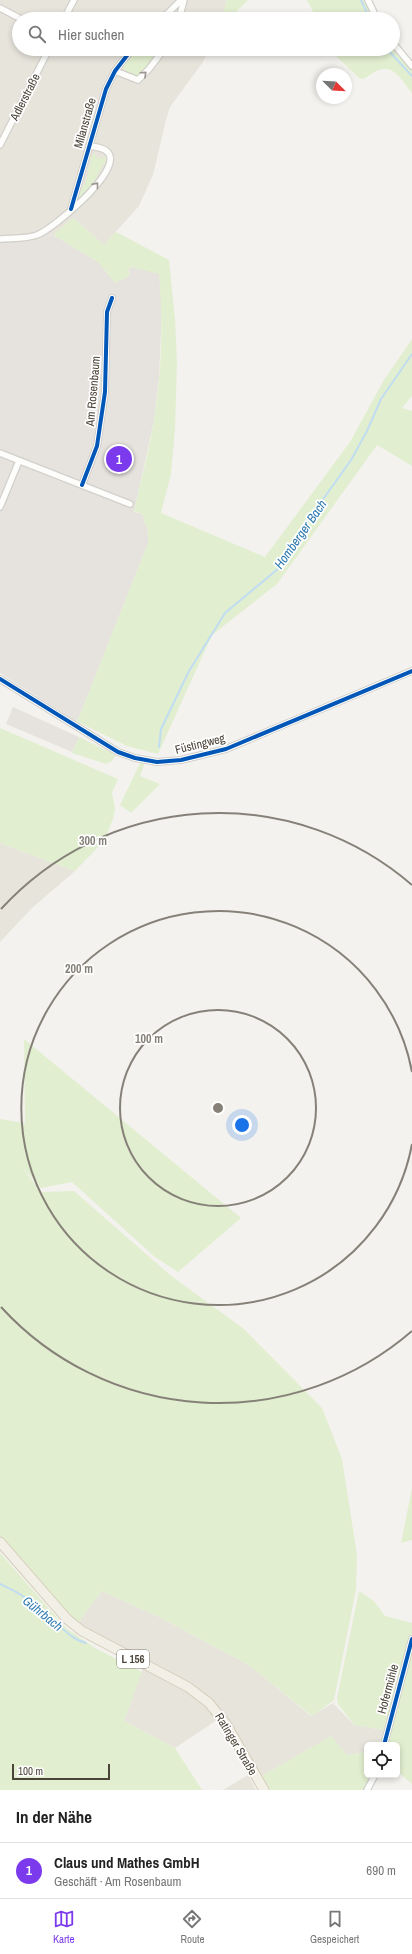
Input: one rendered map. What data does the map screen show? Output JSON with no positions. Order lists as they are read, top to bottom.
{
  "streets": {
    "main road": ["L 156", "Ratinger Straße"],
    "street": [
      "Adlerstraße",
      "Milanstraße",
      "Am Rosenbaum",
      "Füstingweg",
      "Hofermühle"
    ]
  },
  "water": ["Homberger Bach", "Gührbach"],
  "scale_bar": "100 m",
  "north": "bottom right",
  "page": {
    "search": "Hier suchen",
    "pins": "1",
    "scale": "100 m",
    "heading": "In der Nähe",
    "list": [
      {
        "mark": "1",
        "name": "Claus und Mathes GmbH",
        "note": "Geschäft · Am Rosenbaum",
        "value": "690 m"
      }
    ],
    "nav": ["Karte", "Route", "Gespeichert"]
  },
  "rings": ["300 m", "200 m", "100 m"]
}
